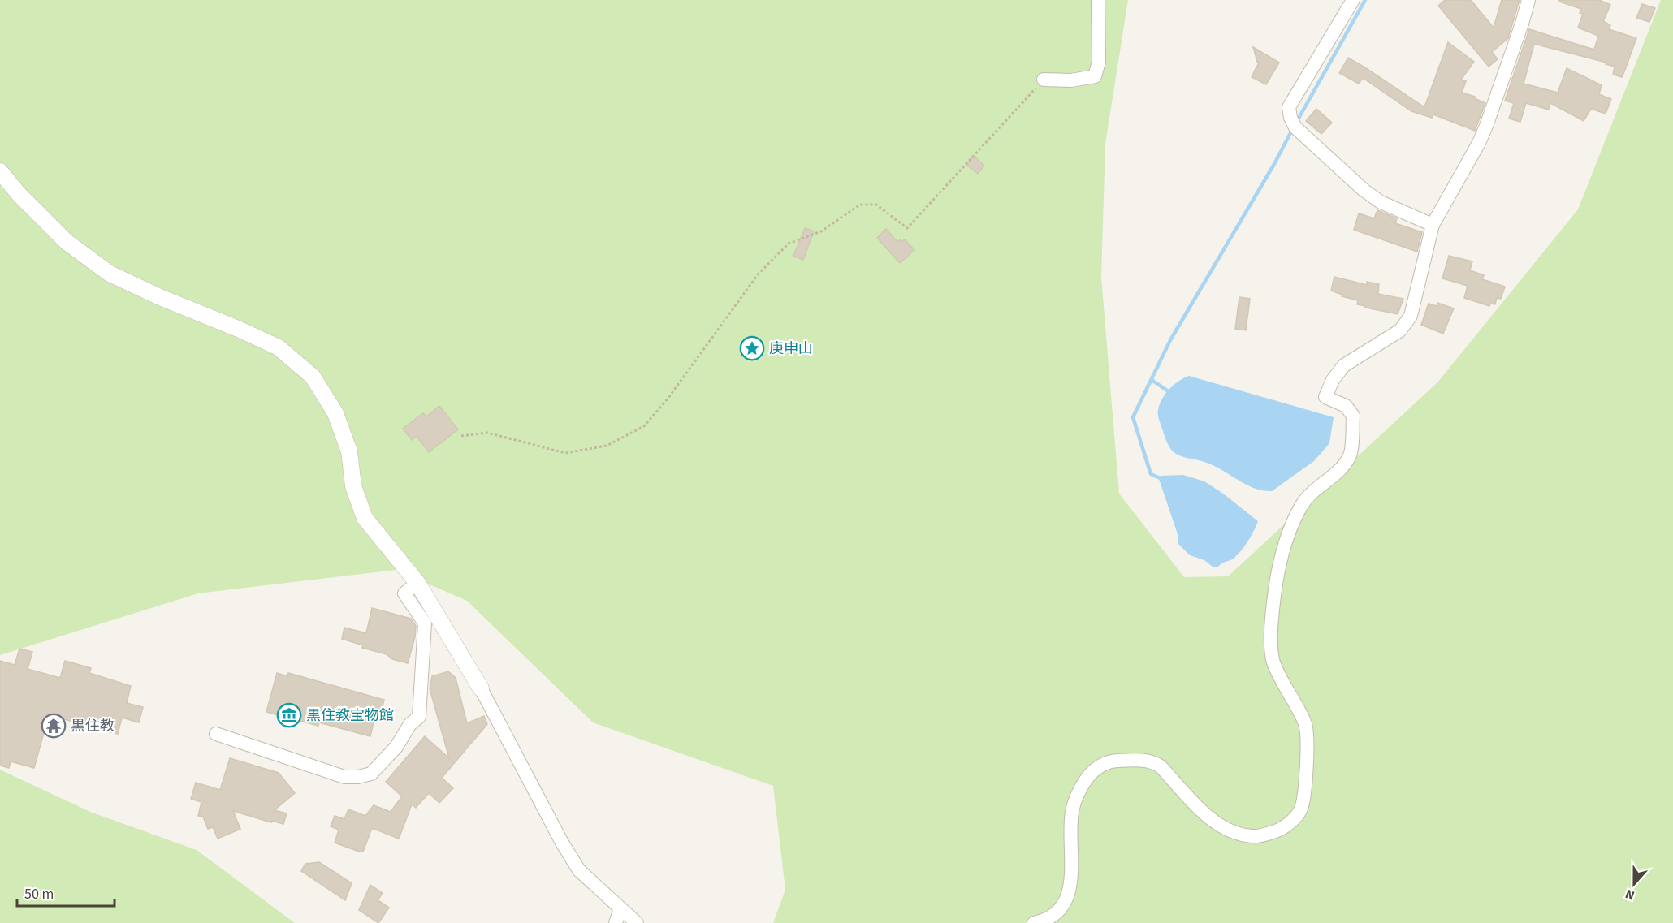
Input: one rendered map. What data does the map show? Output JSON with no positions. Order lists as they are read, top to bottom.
{
  "places": {
    "place": ["庚申山"],
    "museum": ["黒住教宝物館"],
    "temple": ["黒住教"]
  },
  "scale_bar": "50 m",
  "north": "bottom"
}
